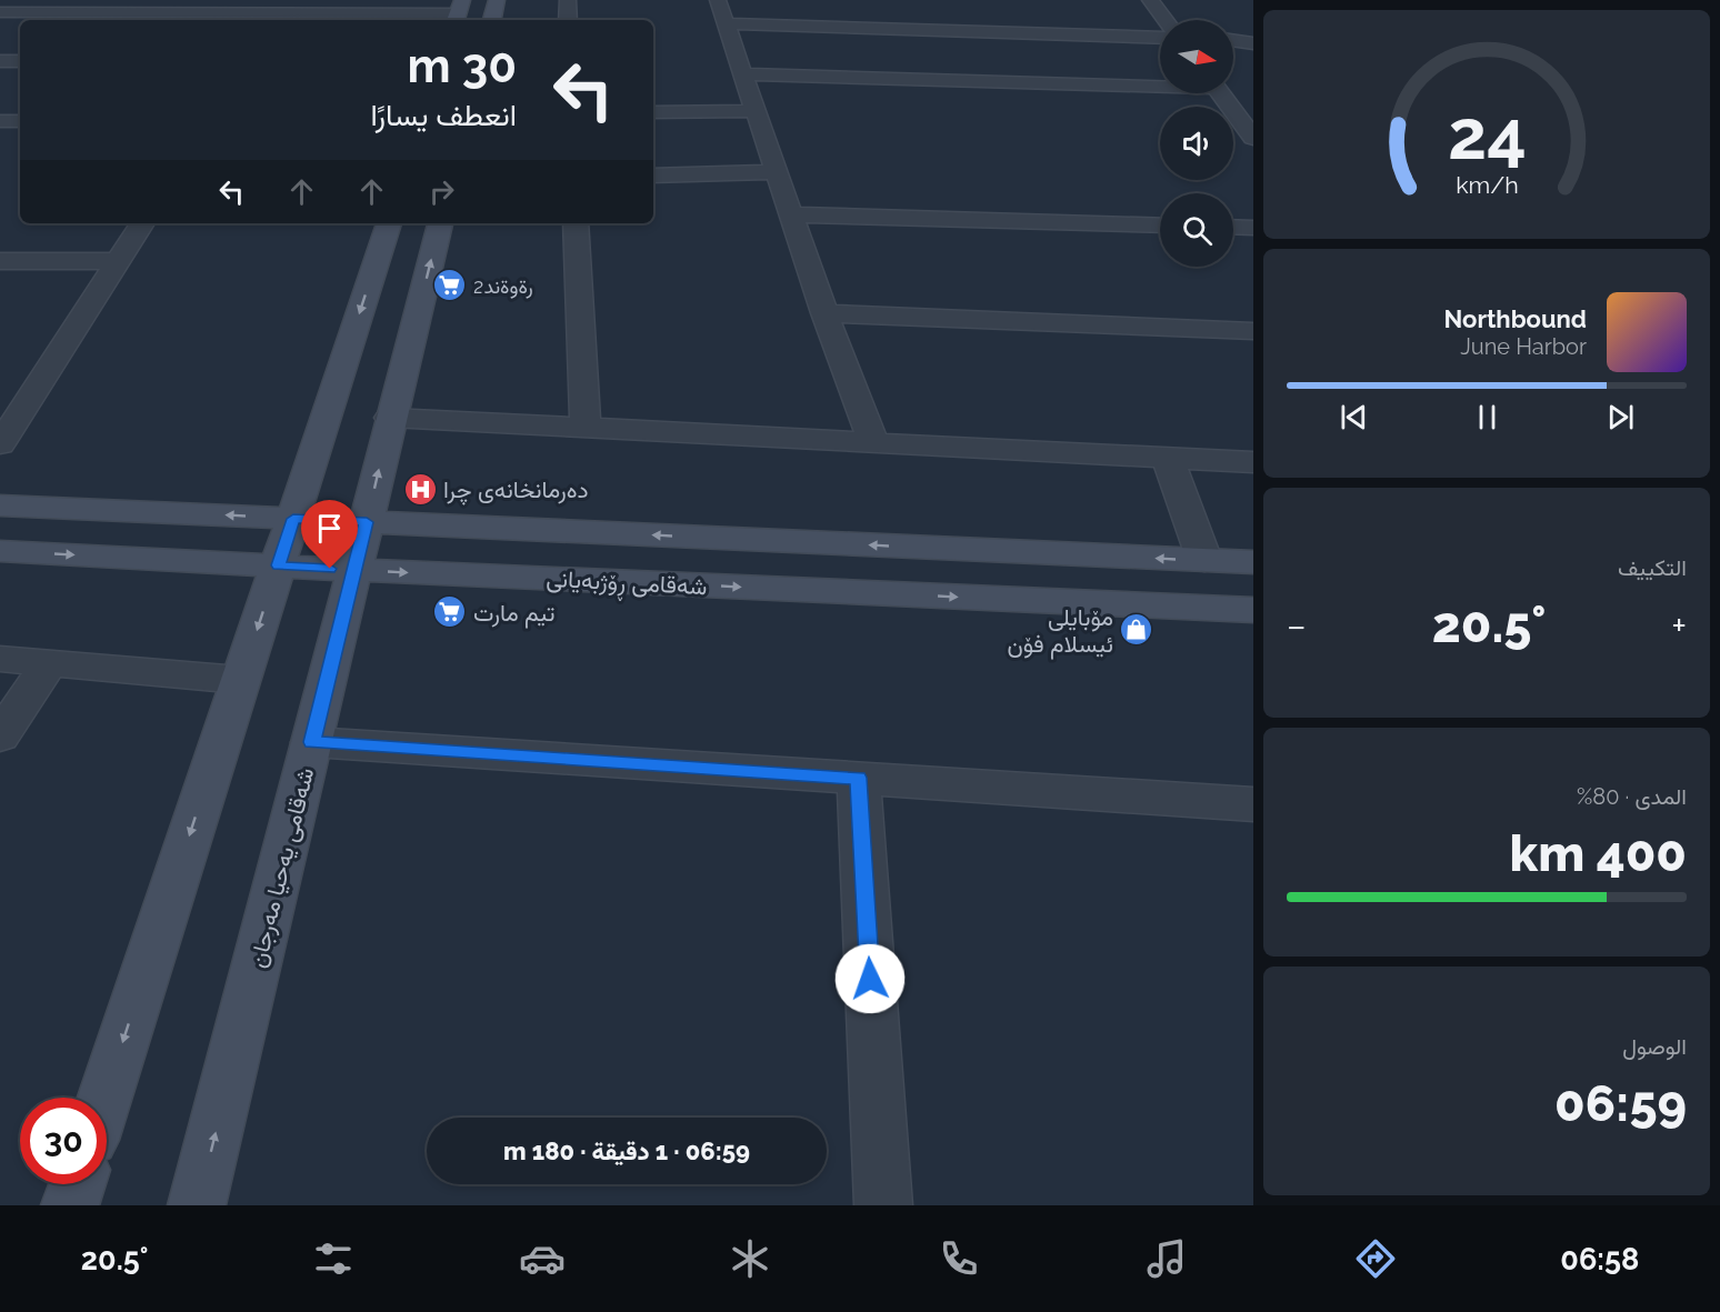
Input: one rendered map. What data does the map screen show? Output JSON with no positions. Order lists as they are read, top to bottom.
{
  "streets": {
    "street": ["شەقامی ڕۆژبەیانی", "شەقامی یەحیا مەرجان"]
  },
  "crossings": [
    ["شەقامی ڕۆژبەیانی", "شەقامی یەحیا مەرجان"]
  ],
  "places": {
    "supermarket": ["رةوةند2", "تیم مارت"],
    "hospital": ["دەرمانخانەی چرا"],
    "shop": ["مۆبایلی ئیسلام فۆن"]
  },
  "north": "right",
  "page": {
    "turn": ["30 m", "انعطف يسارًا"],
    "song": ["Northbound", "June Harbor"],
    "tile": [
      "التكييف",
      ["المدى · 80%", "400 km"],
      ["الوصول", "06:59"]
    ],
    "heat": ["−", "20.5°", "+"],
    "limit": "30",
    "trip": "06:59 · 1 دقيقة · 180 m",
    "tabs": ["06:58", "20.5°"],
    "gauge": ["24", "km/h"]
  }
}
